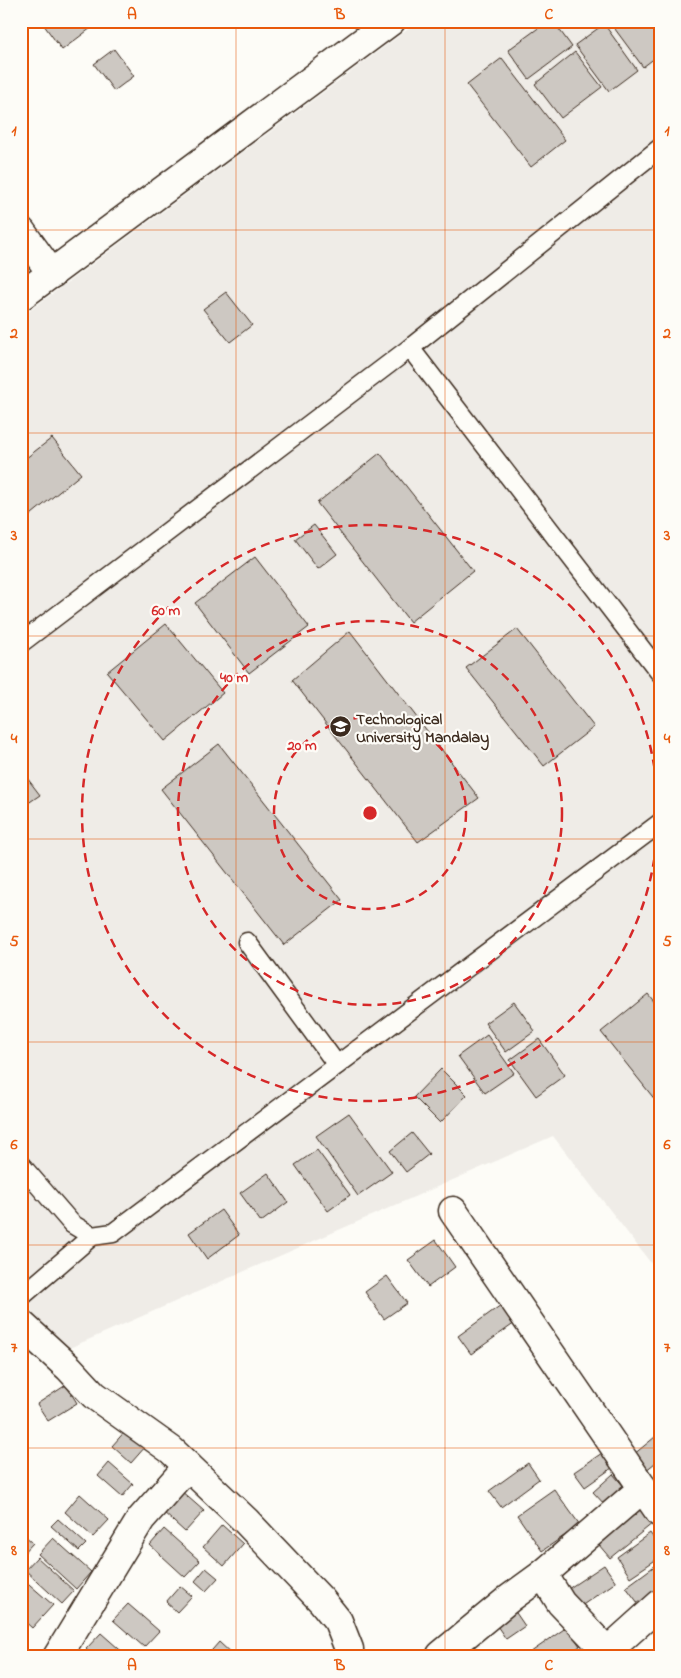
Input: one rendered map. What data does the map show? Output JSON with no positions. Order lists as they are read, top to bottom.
{
  "places": {
    "school or university": ["Technological University Mandalay"]
  },
  "grid": {
    "columns": ["A", "B", "C"],
    "rows": [
      "1",
      "2",
      "3",
      "4",
      "5",
      "6",
      "7",
      "8"
    ]
  },
  "rings": ["60 m", "40 m", "20 m"]
}
